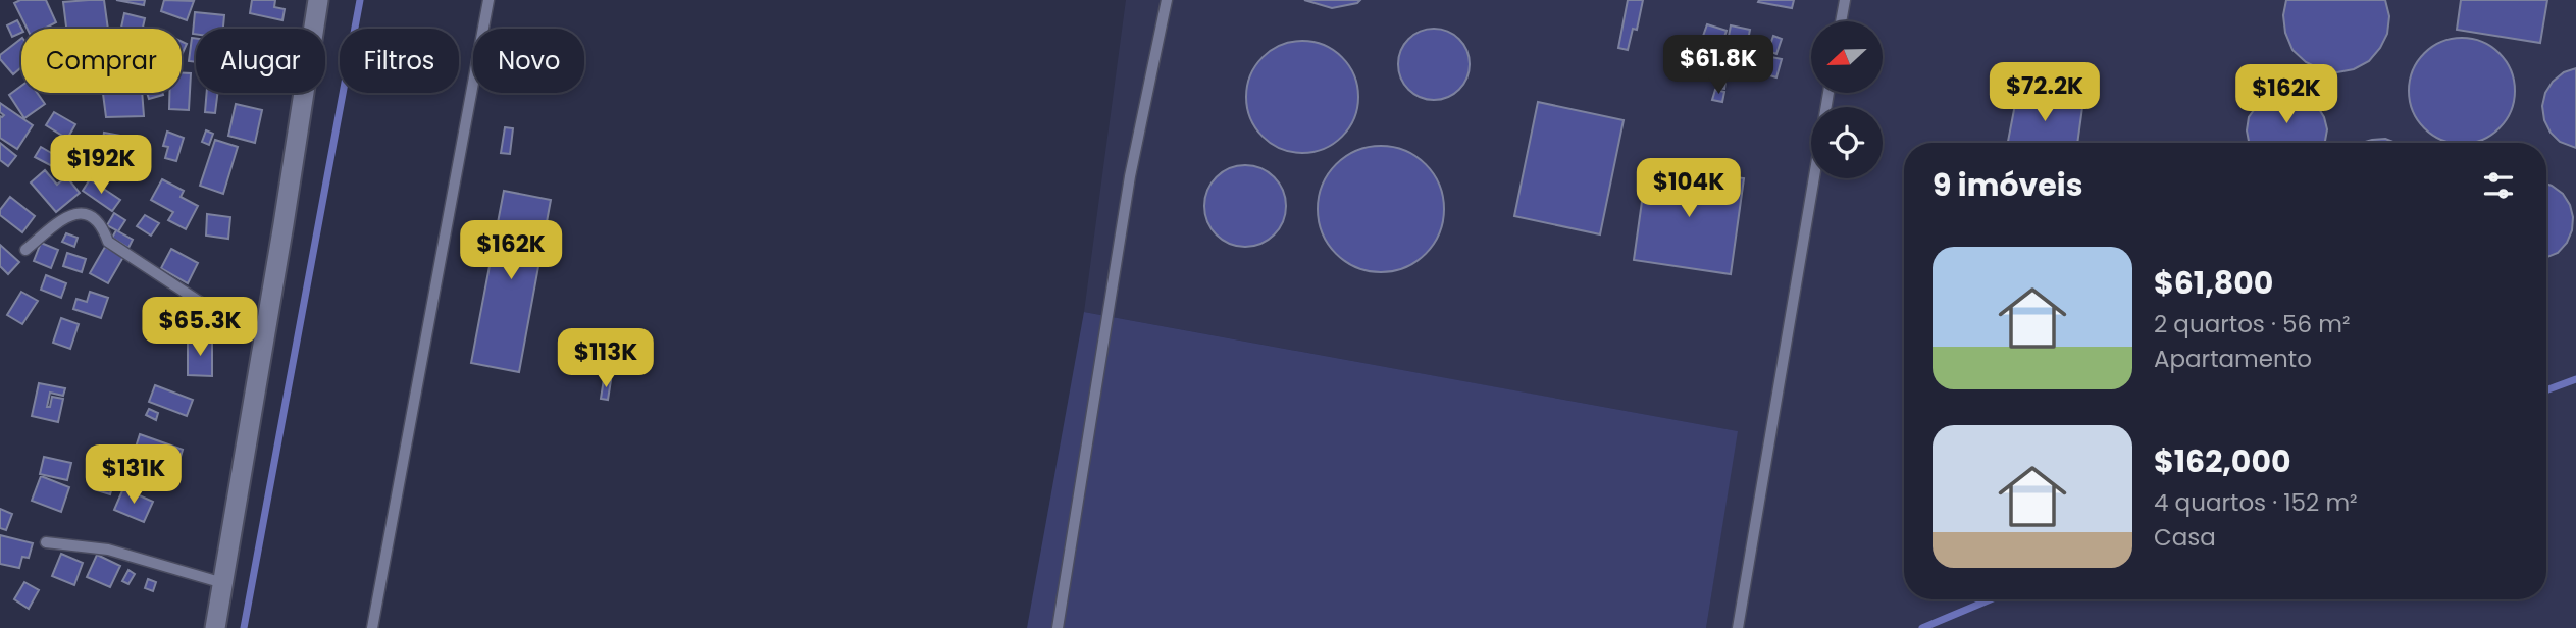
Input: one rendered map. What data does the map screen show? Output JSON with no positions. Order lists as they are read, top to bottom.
{
  "north": "left",
  "page": {
    "chip": [
      "Comprar",
      "Alugar",
      "Filtros",
      "Novo"
    ],
    "price": [
      "$61.8K",
      "$72.2K",
      "$162K",
      "$192K",
      "$104K",
      "$162K",
      "$65.3K",
      "$113K",
      "$131K"
    ],
    "heading": "9 imóveis",
    "list": [
      {
        "name": "$61,800",
        "note": "2 quartos · 56 m² · Apartamento"
      },
      {
        "name": "$162,000",
        "note": "4 quartos · 152 m² · Casa"
      }
    ]
  }
}
